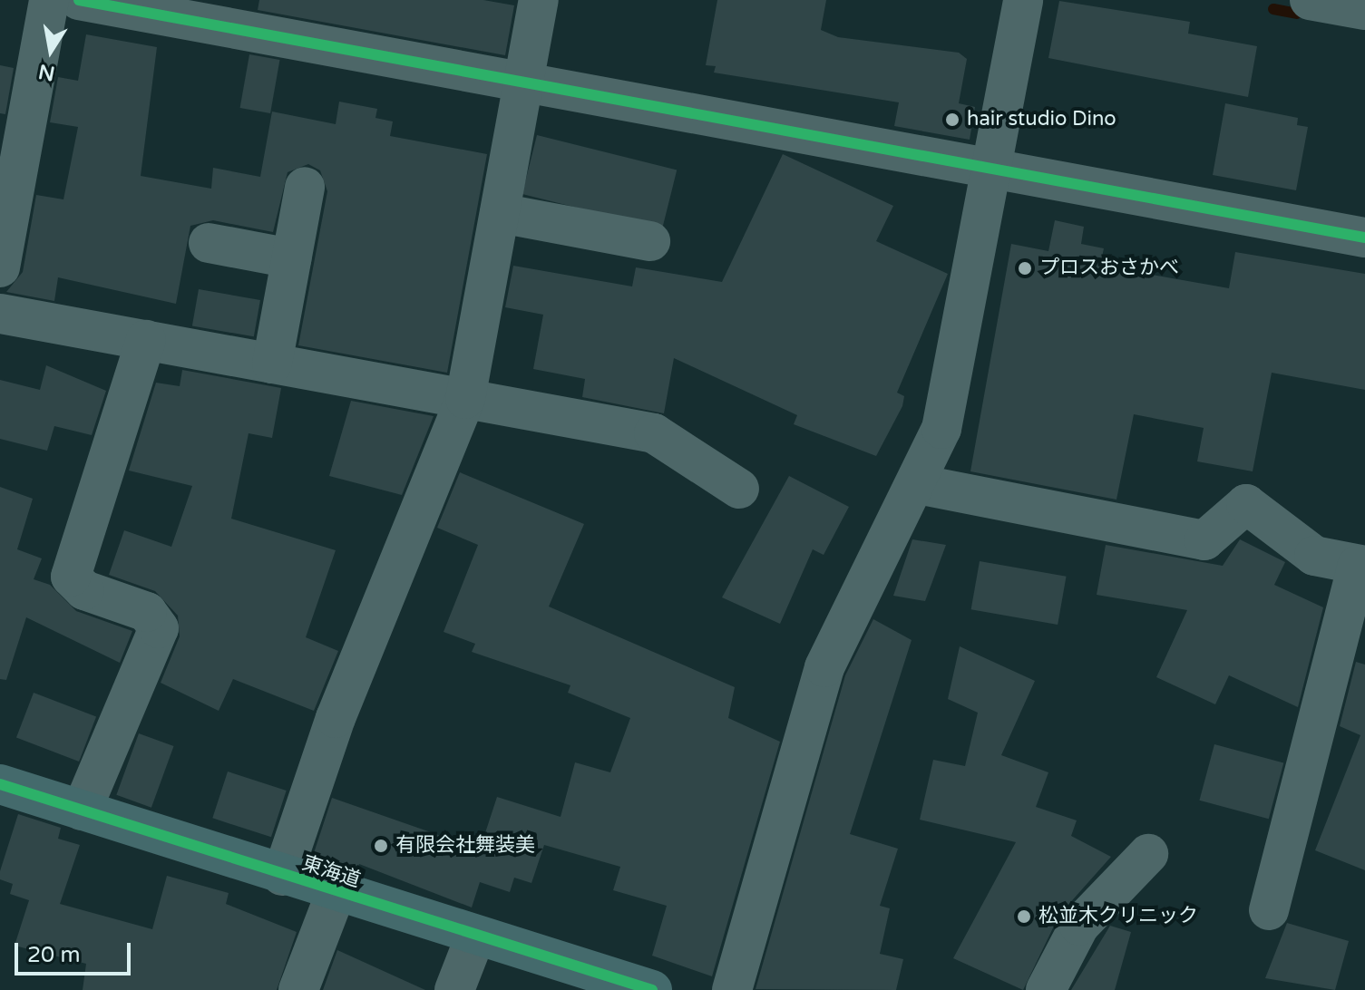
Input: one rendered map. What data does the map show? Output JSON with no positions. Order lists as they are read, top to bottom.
{
  "streets": {
    "main road": ["東海道"]
  },
  "places": [
    "hair studio Dino",
    "プロスおさかべ",
    "有限会社舞装美",
    "松並木クリニック"
  ],
  "scale_bar": "20 m",
  "north": "bottom"
}
